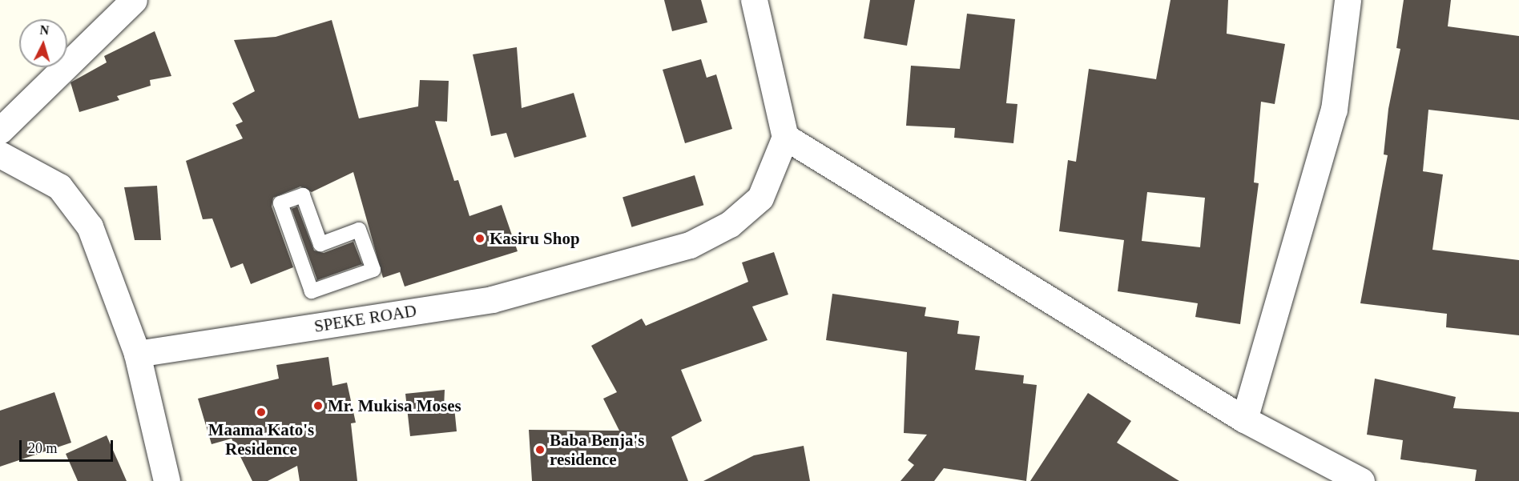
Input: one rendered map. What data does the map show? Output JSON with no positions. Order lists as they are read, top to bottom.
{
  "streets": {
    "street": ["SPEKE ROAD"]
  },
  "places": [
    "Kasiru Shop",
    "Mr. Mukisa Moses",
    "Maama Kato's Residence",
    "Baba Benja's residence"
  ],
  "scale_bar": "20 m",
  "north": "top"
}
